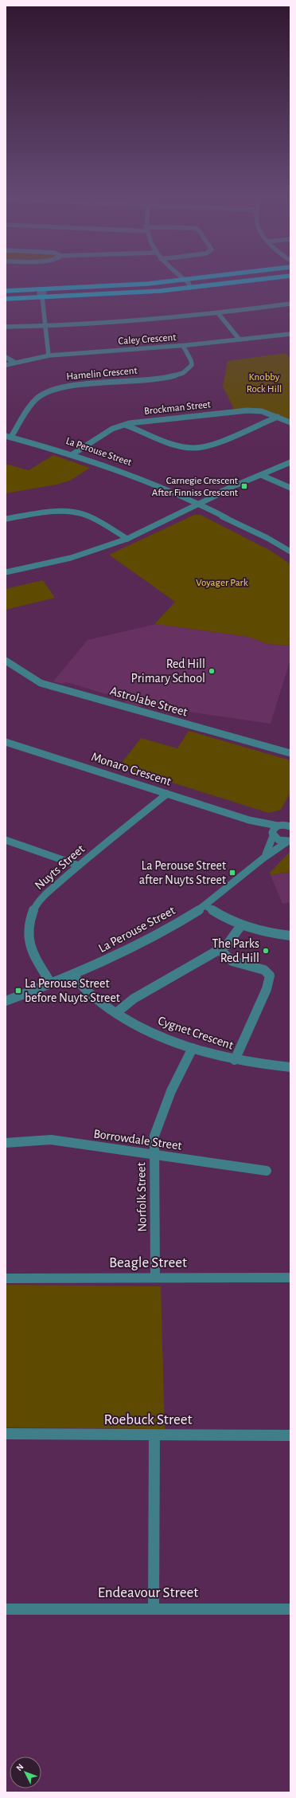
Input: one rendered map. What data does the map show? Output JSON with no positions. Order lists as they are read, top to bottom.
{
  "streets": {
    "street": [
      "Caley Crescent",
      "Hamelin Crescent",
      "Brockman Street",
      "La Perouse Street",
      "Astrolabe Street",
      "Monaro Crescent",
      "Nuyts Street",
      "Cygnet Crescent",
      "Borrowdale Street",
      "Norfolk Street",
      "Beagle Street",
      "Roebuck Street",
      "Endeavour Street"
    ]
  },
  "crossings": [
    ["Caley Crescent", "Hamelin Crescent"],
    ["Hamelin Crescent", "La Perouse Street"],
    ["Brockman Street", "La Perouse Street"],
    ["La Perouse Street", "Monaro Crescent"],
    ["La Perouse Street", "Nuyts Street"],
    ["La Perouse Street", "Cygnet Crescent"],
    ["Monaro Crescent", "Nuyts Street"],
    ["Cygnet Crescent", "Norfolk Street"],
    ["Borrowdale Street", "Norfolk Street"],
    ["Norfolk Street", "Beagle Street"]
  ],
  "parks": ["Knobby Rock Hill", "Voyager Park"],
  "places": {
    "transit": ["Carnegie Crescent After Finniss Crescent", "La Perouse Street after Nuyts Street", "La Perouse Street before Nuyts Street"],
    "other": ["Red Hill Primary School", "The Parks Red Hill"]
  },
  "north": "top left"
}
